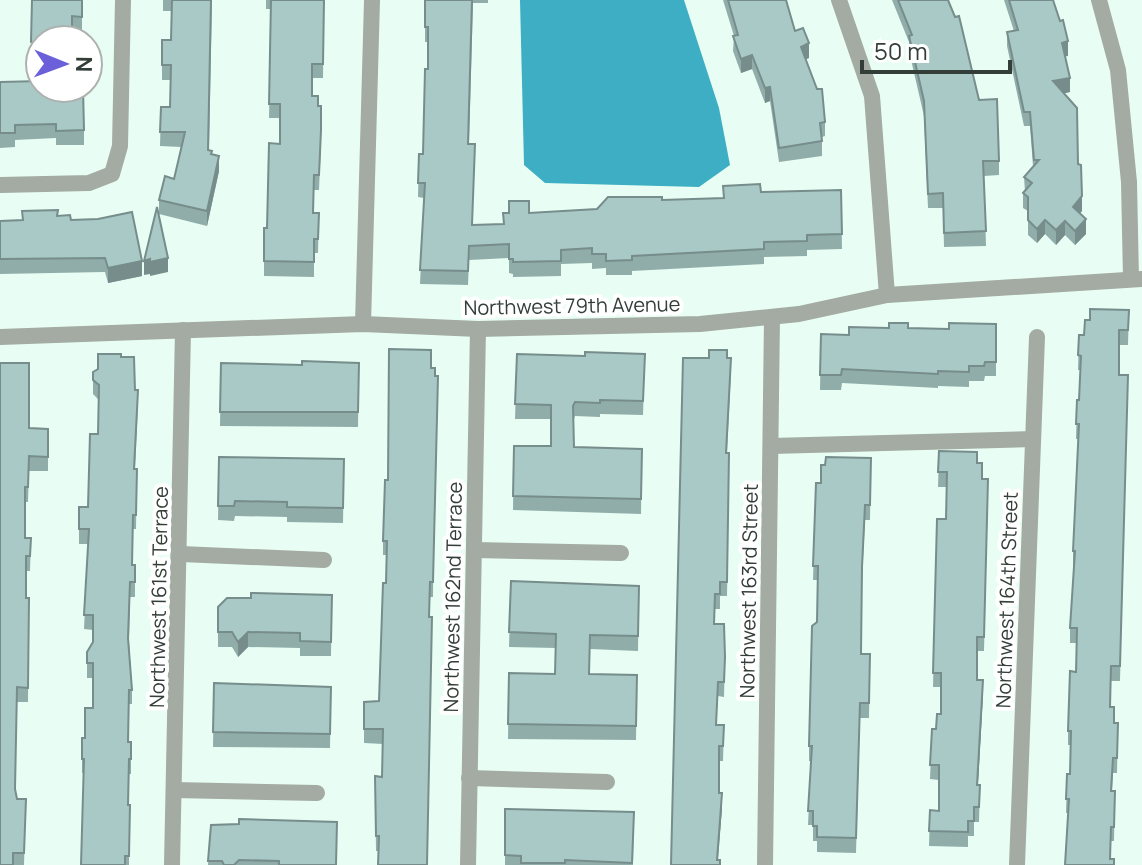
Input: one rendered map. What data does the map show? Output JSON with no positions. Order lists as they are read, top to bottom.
{
  "streets": {
    "street": [
      "Northwest 79th Avenue",
      "Northwest 163rd Street",
      "Northwest 161st Terrace",
      "Northwest 162nd Terrace",
      "Northwest 164th Street"
    ]
  },
  "crossings": [
    ["Northwest 79th Avenue", "Northwest 163rd Street"],
    ["Northwest 79th Avenue", "Northwest 161st Terrace"],
    ["Northwest 79th Avenue", "Northwest 162nd Terrace"]
  ],
  "scale_bar": "50 m",
  "north": "right"
}
